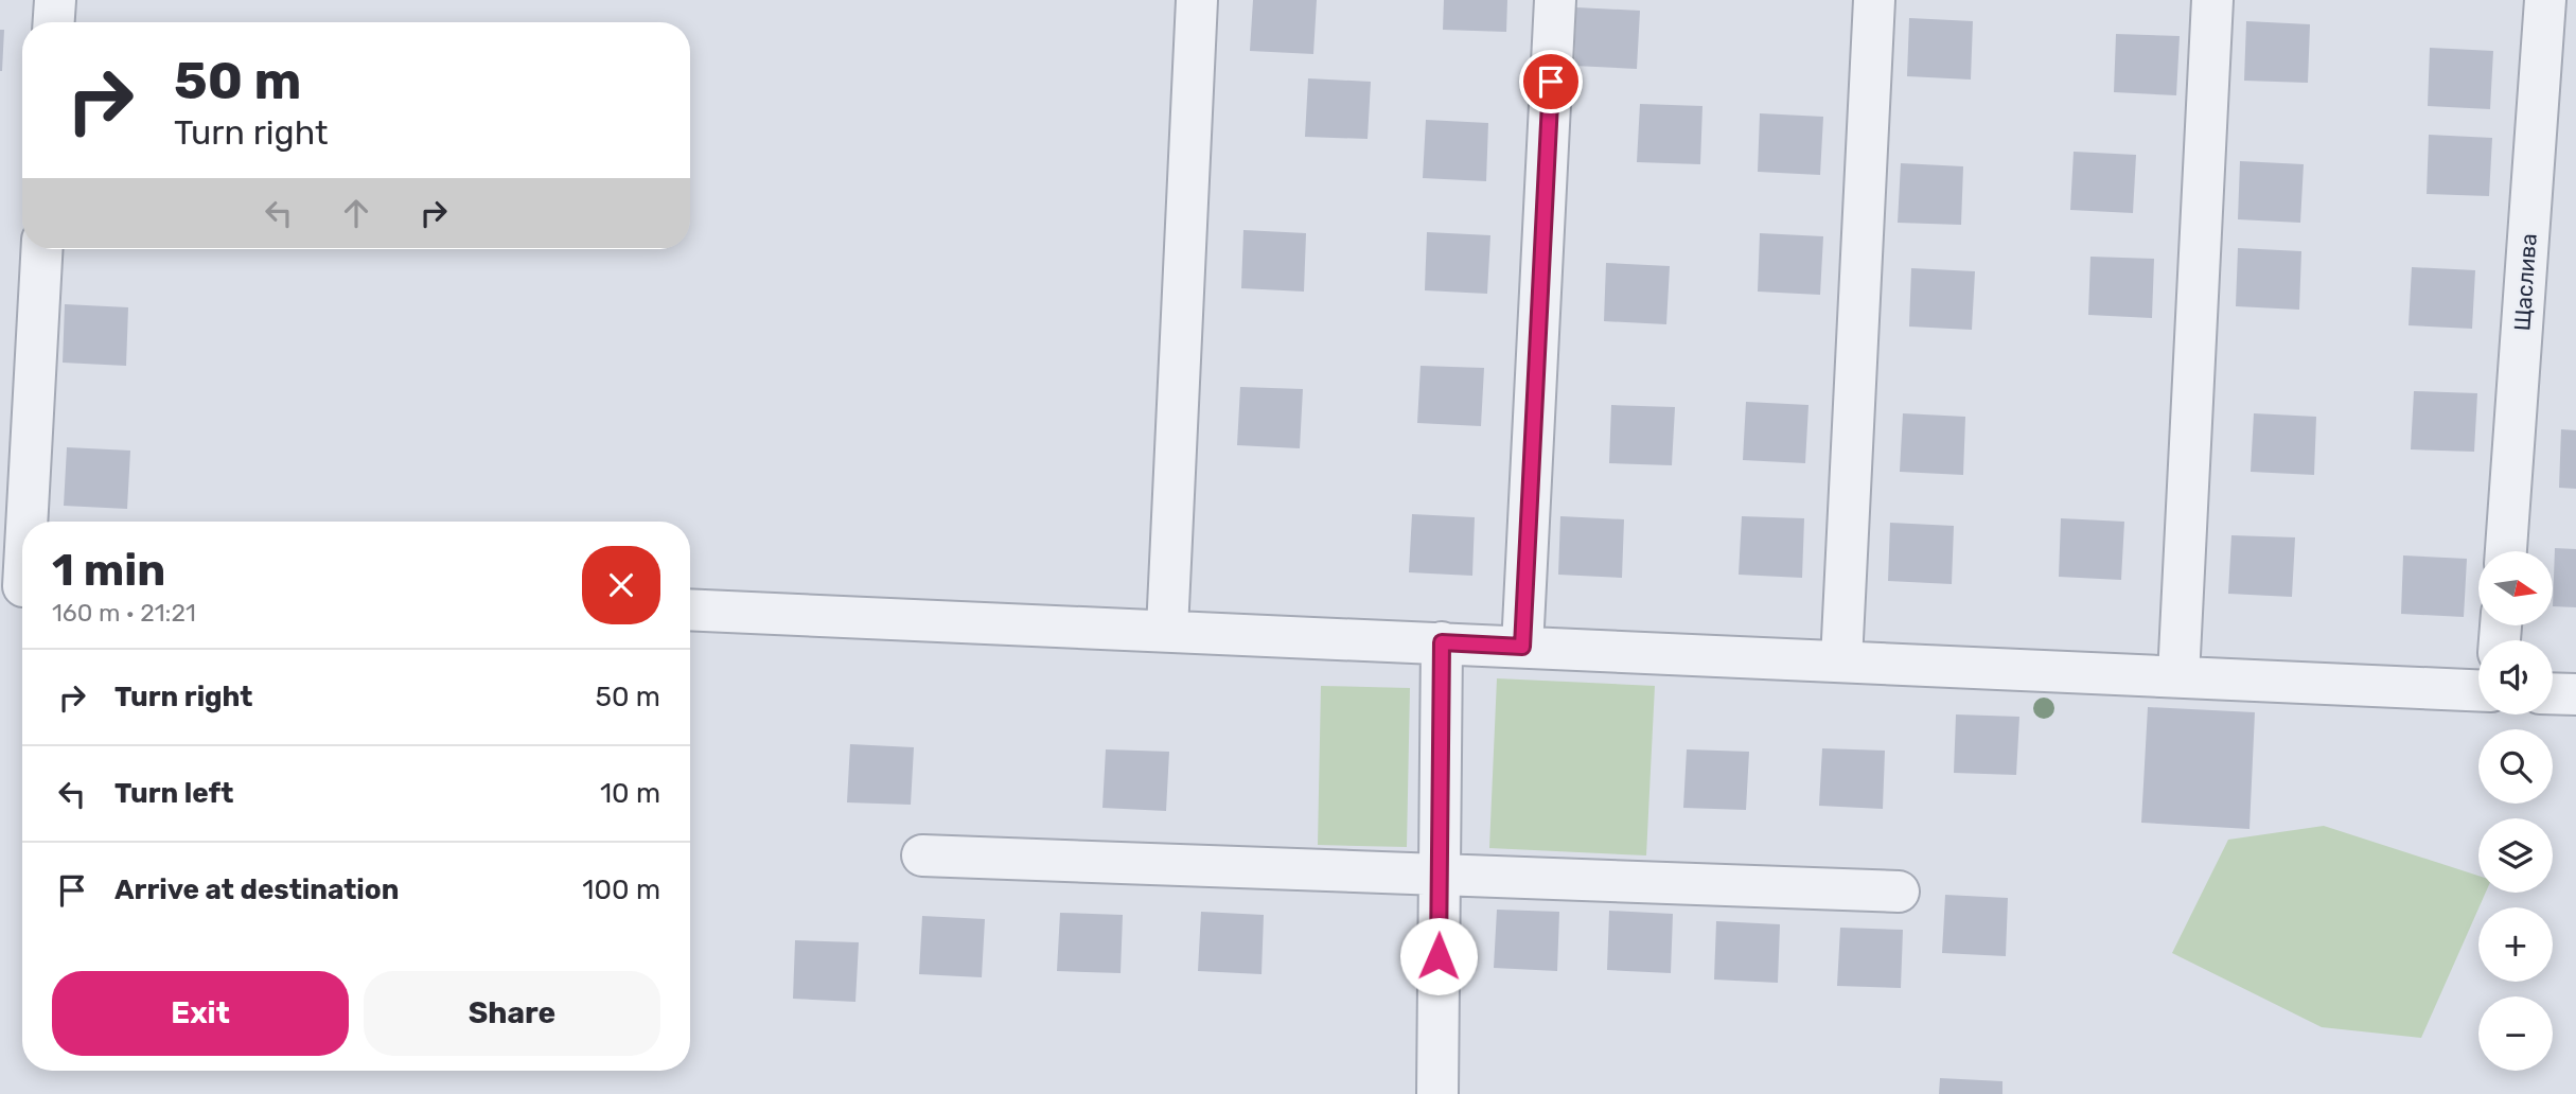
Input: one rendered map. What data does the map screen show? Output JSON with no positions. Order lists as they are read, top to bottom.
{
  "streets": {
    "street": ["Щаслива"]
  },
  "north": "right",
  "page": {
    "turn": ["50 m", "Turn right"],
    "heading": ["1 min", "160 m · 21:21"],
    "map_buttons": ["+", "−"],
    "list": [
      {
        "name": "Turn right",
        "value": "50 m"
      },
      {
        "name": "Turn left",
        "value": "10 m"
      },
      {
        "name": "Arrive at destination",
        "value": "100 m"
      }
    ],
    "buttons": ["Exit", "Share"]
  }
}
